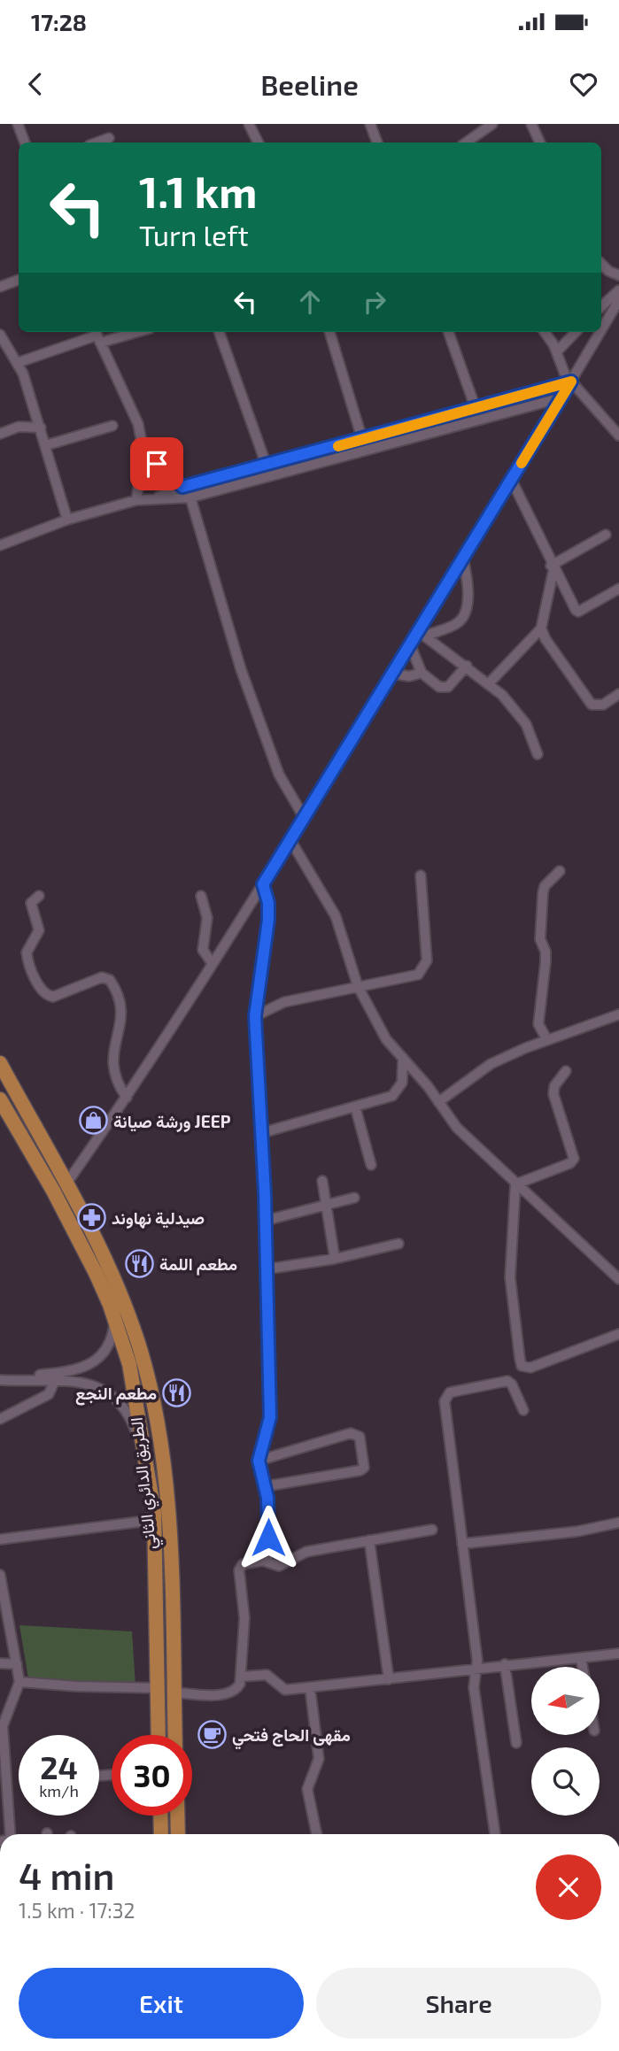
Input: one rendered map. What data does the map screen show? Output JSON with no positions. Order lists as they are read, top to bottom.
{
  "streets": {
    "highway": ["الطريق الدائري الثاني"]
  },
  "places": {
    "shop": ["ورشة صيانة JEEP"],
    "pharmacy": ["صيدلية نهاوند"],
    "restaurant": ["مطعم اللمة", "مطعم النجع"],
    "cafe": ["مقهى الحاج فتحي"]
  },
  "north": "left",
  "page": {
    "status": "17:28",
    "header": "Beeline",
    "turn": ["1.1 km", "Turn left"],
    "speed": "24 km/h",
    "limit": "30",
    "heading": ["4 min", "1.5 km · 17:32"],
    "buttons": ["Exit", "Share"]
  }
}
